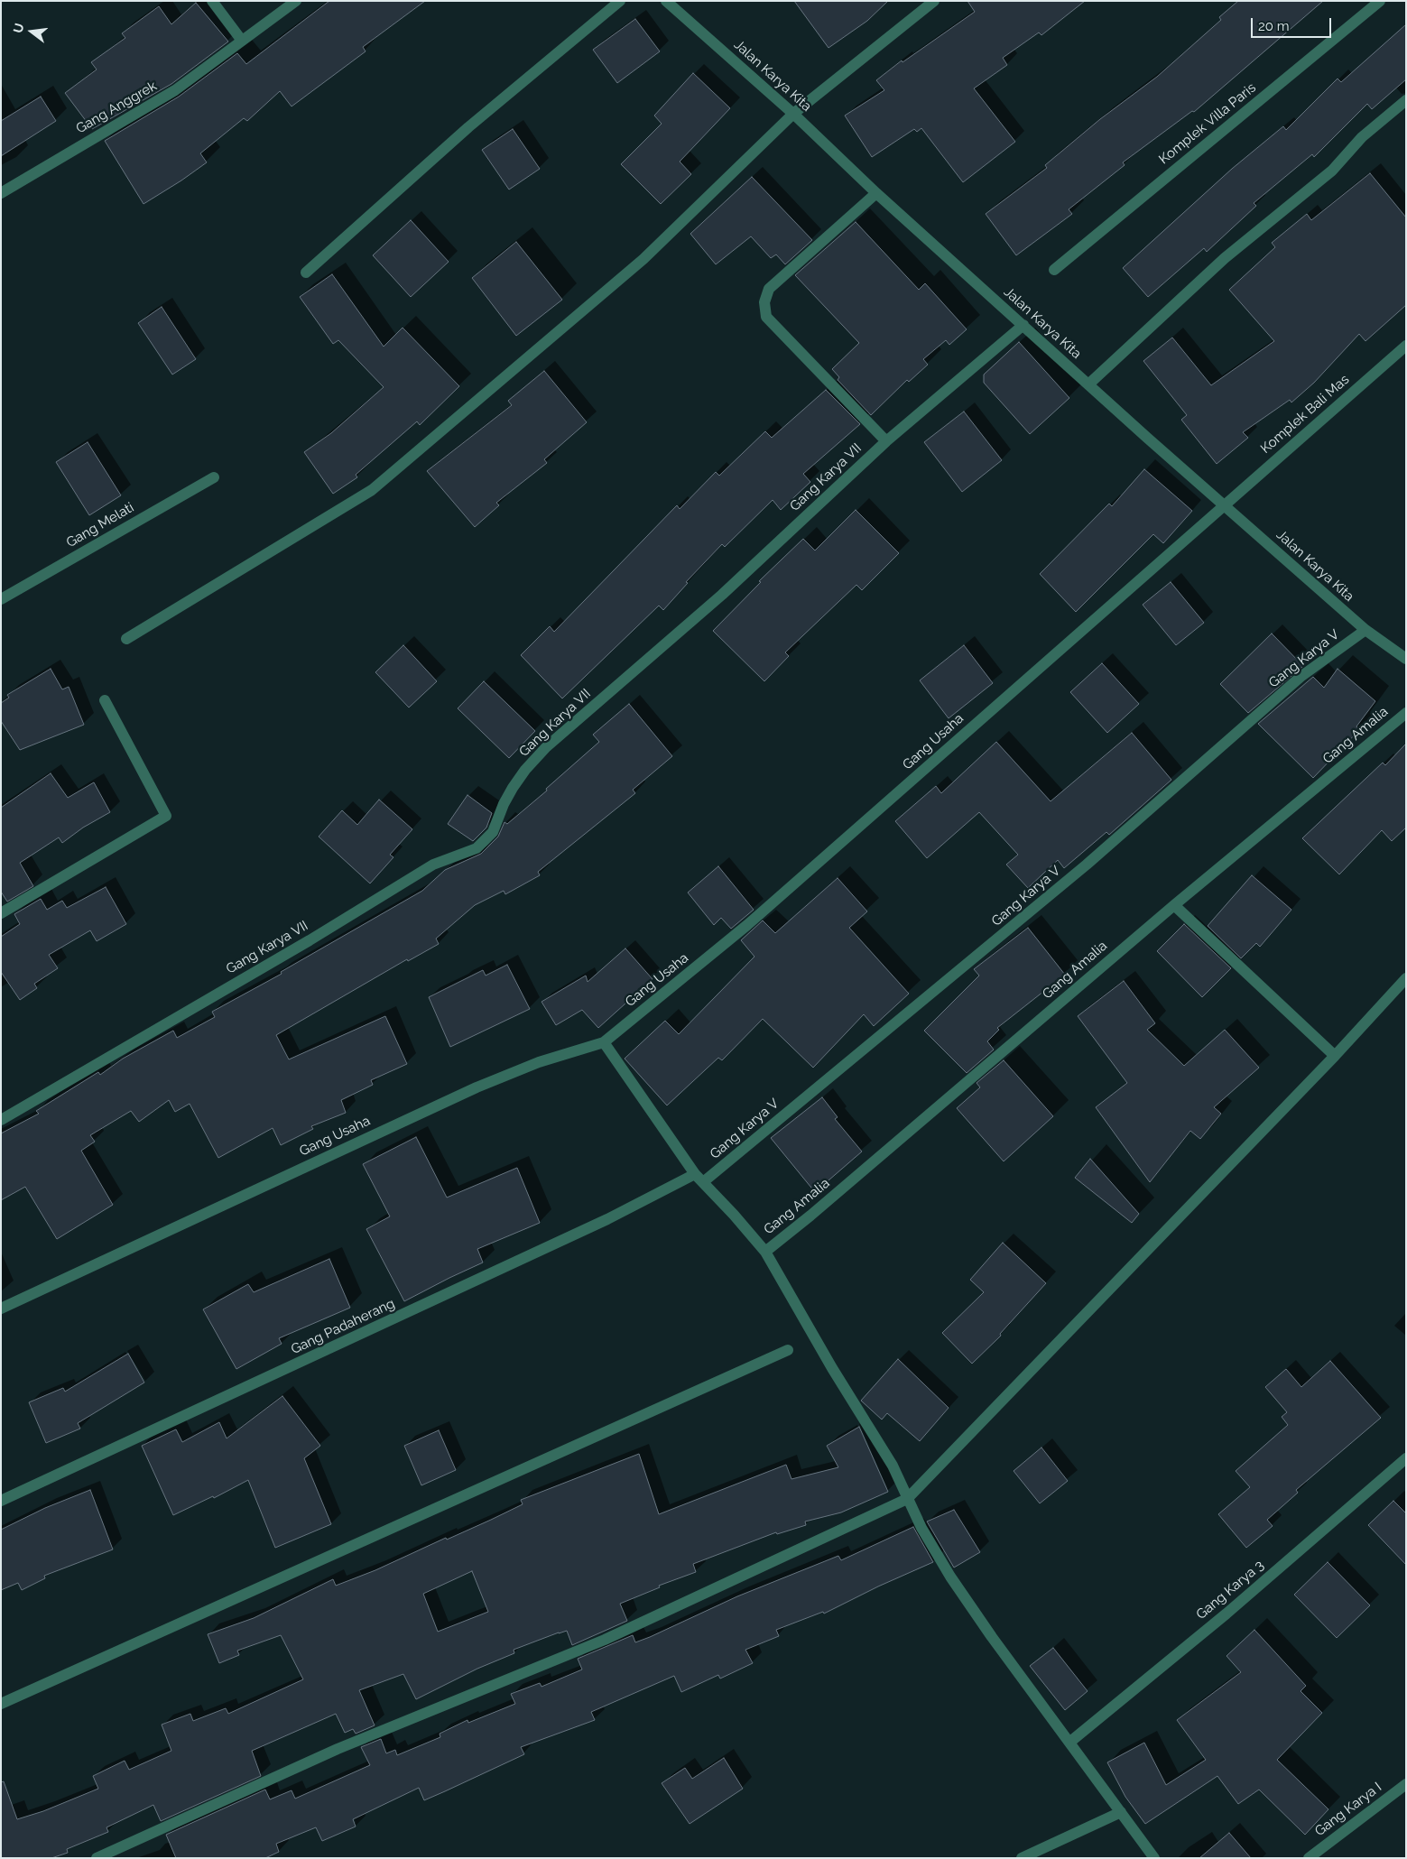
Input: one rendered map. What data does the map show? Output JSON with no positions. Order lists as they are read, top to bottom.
{
  "streets": {
    "street": [
      "Jalan Karya Kita",
      "Gang Anggrek",
      "Komplek Villa Paris",
      "Komplek Bali Mas",
      "Gang Karya VII",
      "Gang Melati",
      "Gang Karya V",
      "Gang Amalia",
      "Gang Usaha",
      "Gang Padaherang",
      "Gang Karya 3",
      "Gang Karya I"
    ]
  },
  "crossings": [
    ["Jalan Karya Kita", "Komplek Bali Mas"],
    ["Jalan Karya Kita", "Gang Karya VII"],
    ["Jalan Karya Kita", "Gang Karya V"],
    ["Jalan Karya Kita", "Gang Usaha"],
    ["Komplek Bali Mas", "Gang Usaha"],
    ["Gang Karya V", "Gang Padaherang"]
  ],
  "scale_bar": "20 m",
  "north": "left"
}
